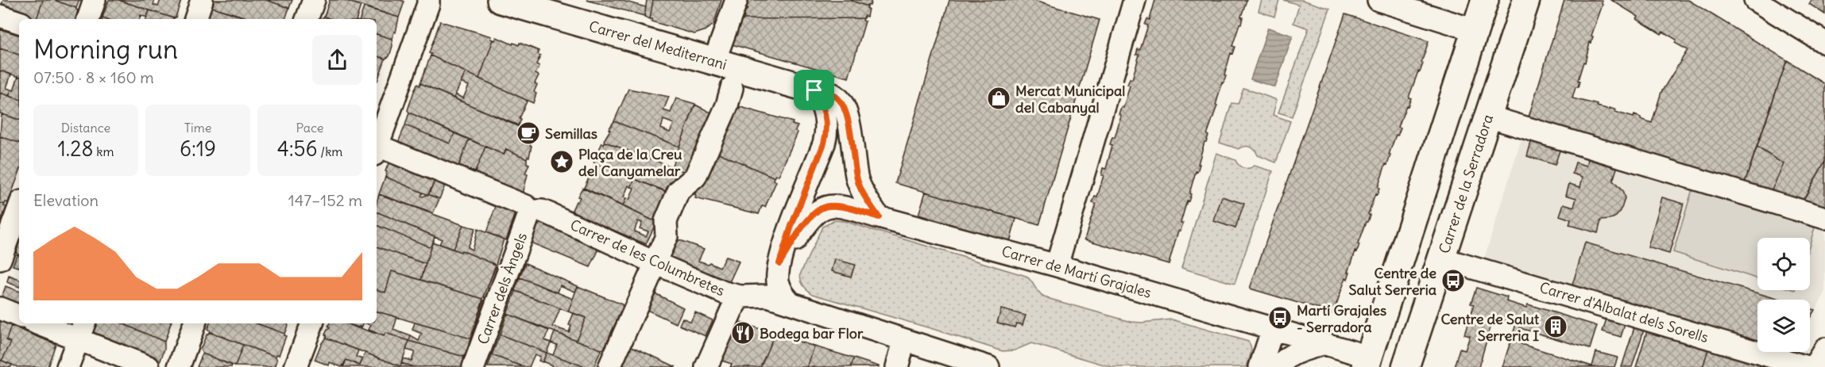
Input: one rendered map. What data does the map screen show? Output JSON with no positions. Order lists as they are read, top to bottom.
{
  "streets": {
    "main road": ["Carrer del Mediterrani", "Carrer de la Serradora"],
    "street": [
      "Carrer de les Columbretes",
      "Carrer de Martí Grajales",
      "Carrer dels Àngels",
      "Carrer d'Albalat dels Sorells"
    ]
  },
  "crossings": [
    ["Carrer de la Serradora", "Carrer d'Albalat dels Sorells"],
    ["Carrer de les Columbretes", "Carrer dels Àngels"]
  ],
  "places": {
    "shop": ["Mercat Municipal del Cabanyal"],
    "cafe": ["Semillas"],
    "place": ["Plaça de la Creu del Canyamelar"],
    "bus stop": ["Centre de Salut Serreria", "Martí Grajales - Serradora"],
    "building": ["Centre de Salut Serreria I"],
    "restaurant": ["Bodega bar Flor"]
  },
  "page": {
    "heading": ["Morning run", "07:50 · 8 × 160 m"],
    "stats": [
      ["Distance", "1.28 km"],
      ["Time", "6:19"],
      ["Pace", "4:56 /km"]
    ],
    "chart": ["Elevation", "147–152 m"]
  }
}
